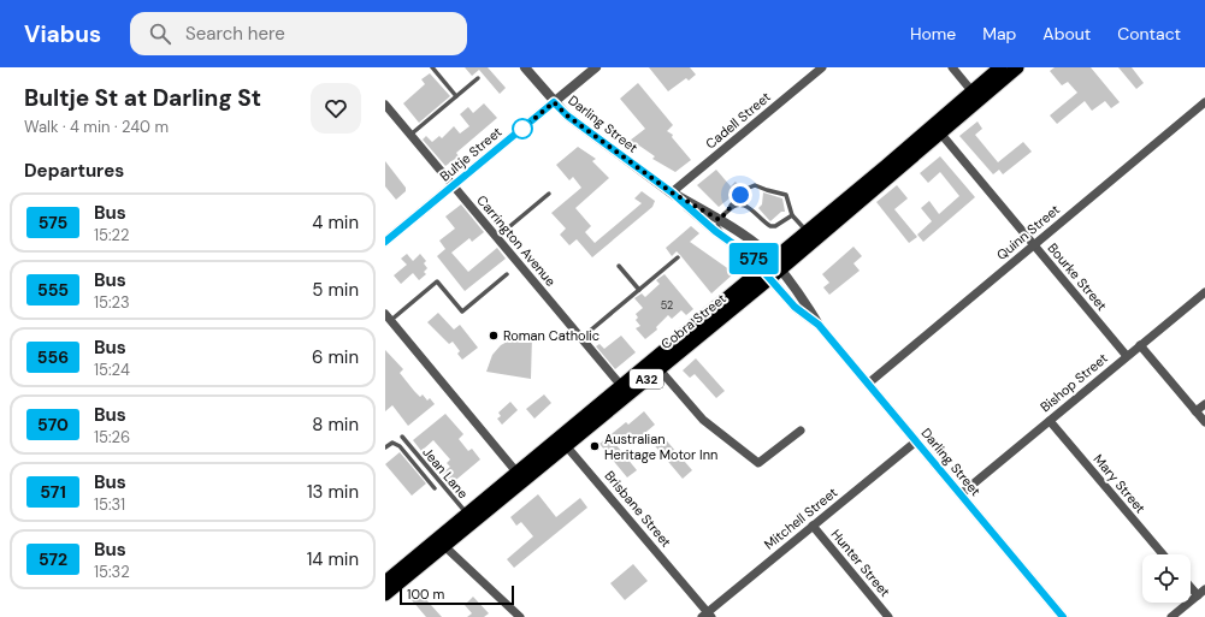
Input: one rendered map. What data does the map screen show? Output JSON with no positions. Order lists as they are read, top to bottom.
{
  "streets": {
    "highway": ["Cobra Street", "A32"],
    "street": [
      "Cadell Street",
      "Darling Street",
      "Bultje Street",
      "Quinn Street",
      "Carrington Avenue",
      "Bourke Street",
      "Bishop Street",
      "Mary Street",
      "Brisbane Street",
      "Mitchell Street",
      "Hunter Street"
    ],
    "lane": ["Jean Lane"]
  },
  "crossings": [
    ["Cadell Street", "Darling Street"],
    ["Darling Street", "Bultje Street"],
    ["Darling Street", "Quinn Street"],
    ["Darling Street", "Cobra Street"],
    ["Darling Street", "Bishop Street"],
    ["Darling Street", "Mitchell Street"],
    ["Bultje Street", "Carrington Avenue"],
    ["Quinn Street", "Bourke Street"],
    ["Carrington Avenue", "Cobra Street"],
    ["Bourke Street", "Cobra Street"],
    ["Bourke Street", "Bishop Street"],
    ["Cobra Street", "Jean Lane"],
    ["Cobra Street", "Brisbane Street"],
    ["Bishop Street", "Mary Street"],
    ["Brisbane Street", "Mitchell Street"],
    ["Mitchell Street", "Hunter Street"]
  ],
  "places": ["Roman Catholic", "Australian Heritage Motor Inn"],
  "lines": ["bus line 575"],
  "house_numbers": ["52"],
  "scale_bar": "100 m",
  "page": {
    "header": "Viabus",
    "search": "Search here",
    "nav": [
      "Home",
      "Map",
      "About",
      "Contact"
    ],
    "heading": [
      ["Bultje St at Darling St", "Walk · 4 min · 240 m"],
      "Departures"
    ],
    "on_map": "575",
    "list": [
      {
        "mark": "575",
        "name": "Bus",
        "note": "15:22",
        "value": "4 min"
      },
      {
        "mark": "555",
        "name": "Bus",
        "note": "15:23",
        "value": "5 min"
      },
      {
        "mark": "556",
        "name": "Bus",
        "note": "15:24",
        "value": "6 min"
      },
      {
        "mark": "570",
        "name": "Bus",
        "note": "15:26",
        "value": "8 min"
      },
      {
        "mark": "571",
        "name": "Bus",
        "note": "15:31",
        "value": "13 min"
      },
      {
        "mark": "572",
        "name": "Bus",
        "note": "15:32",
        "value": "14 min"
      }
    ],
    "scale": "100 m"
  }
}
